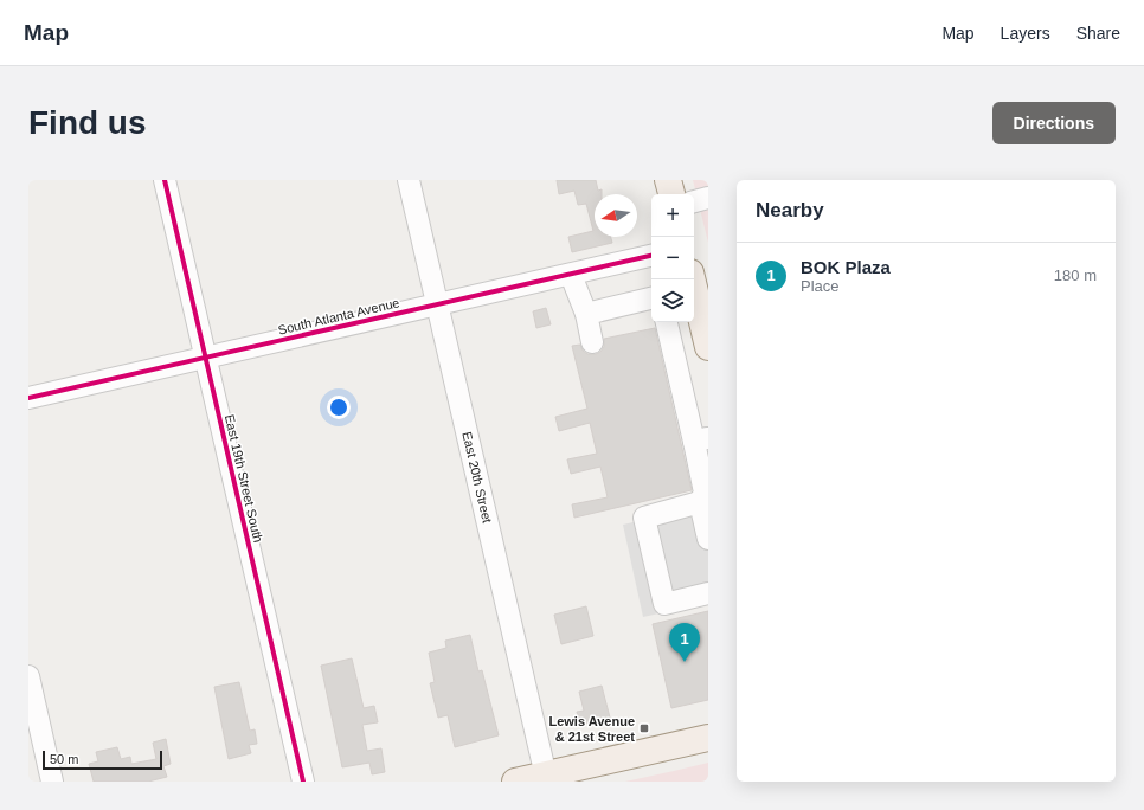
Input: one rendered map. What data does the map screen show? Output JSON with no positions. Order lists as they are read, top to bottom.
{
  "streets": {
    "street": ["South Atlanta Avenue", "East 20th Street", "East 19th Street South"]
  },
  "crossings": [
    ["South Atlanta Avenue", "East 20th Street"],
    ["South Atlanta Avenue", "East 19th Street South"]
  ],
  "places": {
    "transit": ["Lewis Avenue & 21st Street"]
  },
  "scale_bar": "50 m",
  "north": "left",
  "page": {
    "header": "Map",
    "nav": ["Map", "Layers", "Share"],
    "buttons": "Directions",
    "title": "Find us",
    "heading": "Nearby",
    "map_buttons": ["+", "−"],
    "list": [
      {
        "mark": "1",
        "name": "BOK Plaza",
        "note": "Place",
        "value": "180 m"
      }
    ],
    "pins": "1",
    "scale": "50 m"
  }
}
